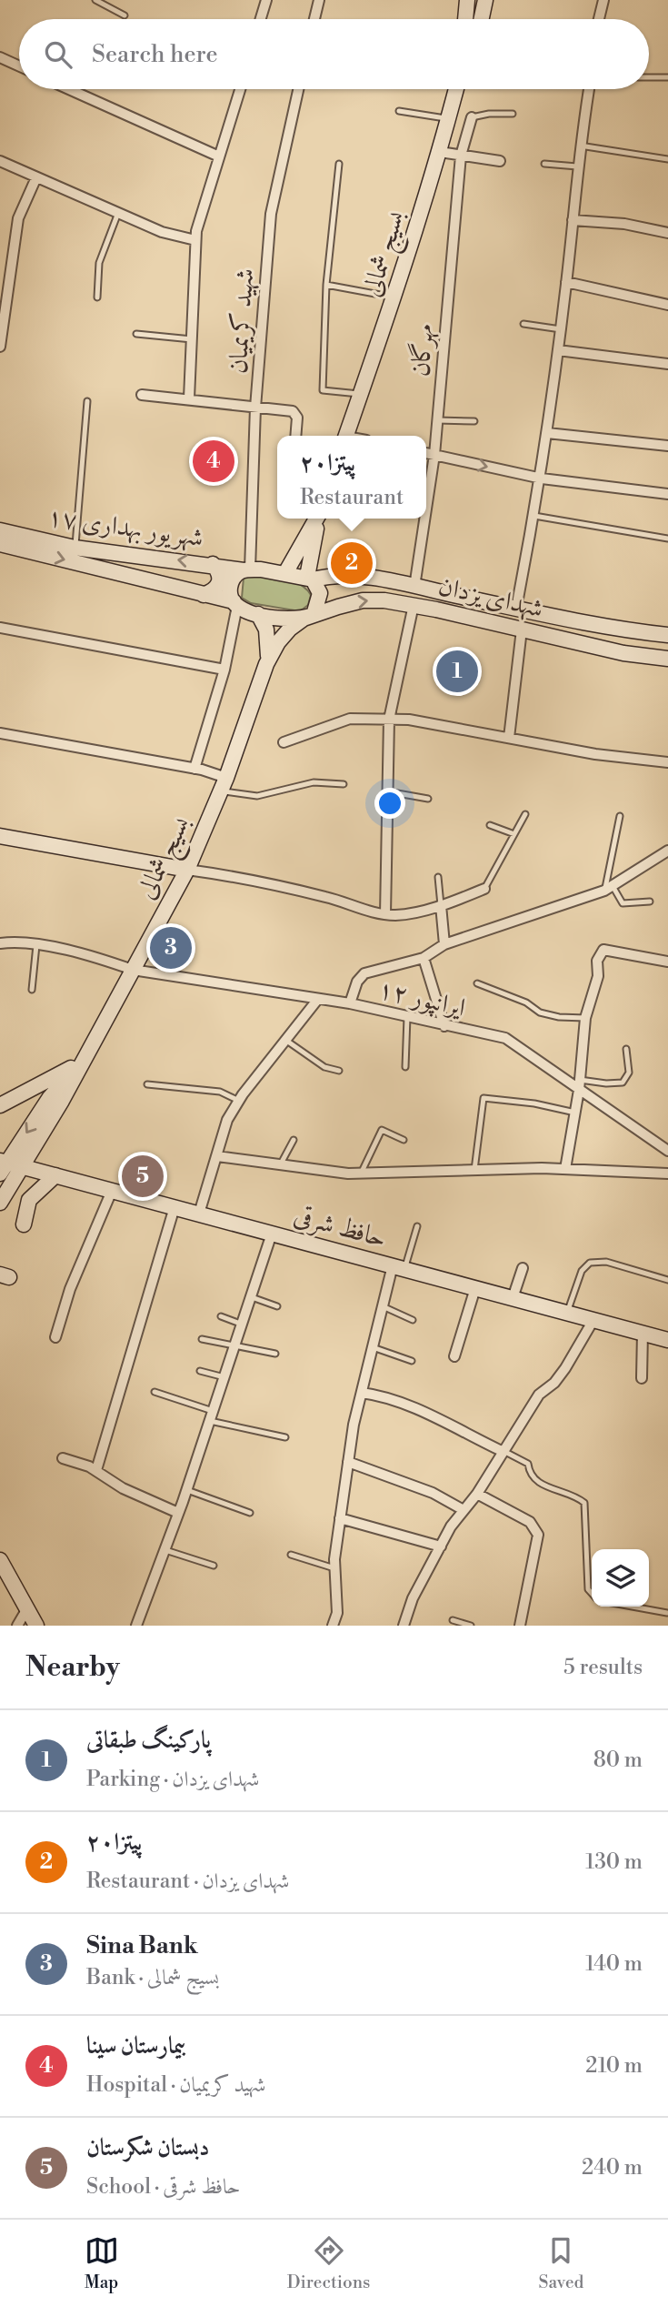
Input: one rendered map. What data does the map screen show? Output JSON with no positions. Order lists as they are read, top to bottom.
{
  "streets": {
    "main road": [
      "بسیج شمالی",
      "۱۷ شهریور بهداری",
      "شهدای یزدان",
      "حافظ شرقی"
    ],
    "street": ["شهید کریمیان", "مهرگان", "ایرانپور ۱۲"]
  },
  "crossings": [
    ["بسیج شمالی", "شهدای یزدان"],
    ["بسیج شمالی", "ایرانپور ۱۲"],
    ["بسیج شمالی", "حافظ شرقی"],
    ["شهید کریمیان", "۱۷ شهریور بهداری"],
    ["مهرگان", "شهدای یزدان"],
    ["۱۷ شهریور بهداری", "شهدای یزدان"]
  ],
  "page": {
    "search": "Search here",
    "popup": ["پیتزا۲۰", "Restaurant"],
    "pins": [
      "4",
      "2",
      "1",
      "3",
      "5"
    ],
    "heading": ["Nearby", "5 results"],
    "list": [
      {
        "mark": "1",
        "name": "پارکینگ طبقاتی",
        "note": "Parking · شهدای یزدان",
        "value": "80 m"
      },
      {
        "mark": "2",
        "name": "پیتزا۲۰",
        "note": "Restaurant · شهدای یزدان",
        "value": "130 m"
      },
      {
        "mark": "3",
        "name": "Sina Bank",
        "note": "Bank · بسیج شمالی",
        "value": "140 m"
      },
      {
        "mark": "4",
        "name": "بیمارستان سینا",
        "note": "Hospital · شهید کریمیان",
        "value": "210 m"
      },
      {
        "mark": "5",
        "name": "دبستان شکرستان",
        "note": "School · حافظ شرقی",
        "value": "240 m"
      }
    ],
    "nav": ["Map", "Directions", "Saved"]
  }
}
